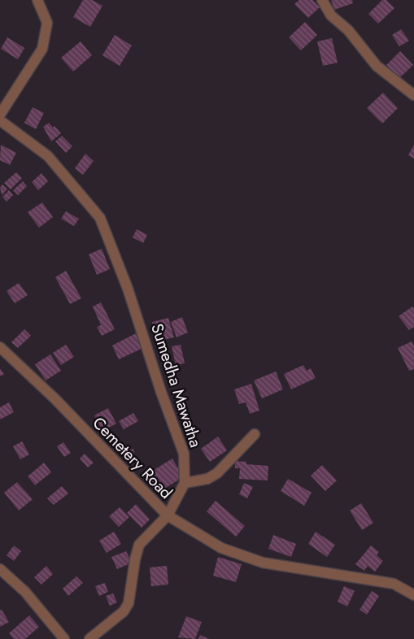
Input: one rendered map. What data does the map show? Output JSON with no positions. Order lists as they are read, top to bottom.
{
  "streets": {
    "street": ["Sumedha Mawatha", "Cemetery Road"]
  },
  "crossings": [
    ["Sumedha Mawatha", "Cemetery Road"]
  ]
}
